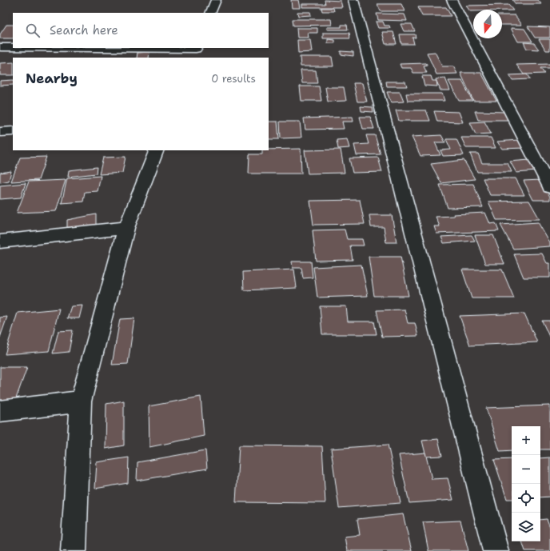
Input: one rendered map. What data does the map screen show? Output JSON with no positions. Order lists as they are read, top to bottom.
{
  "north": "bottom",
  "page": {
    "search": "Search here",
    "heading": ["Nearby", "0 results"],
    "map_buttons": ["+", "−"]
  }
}
